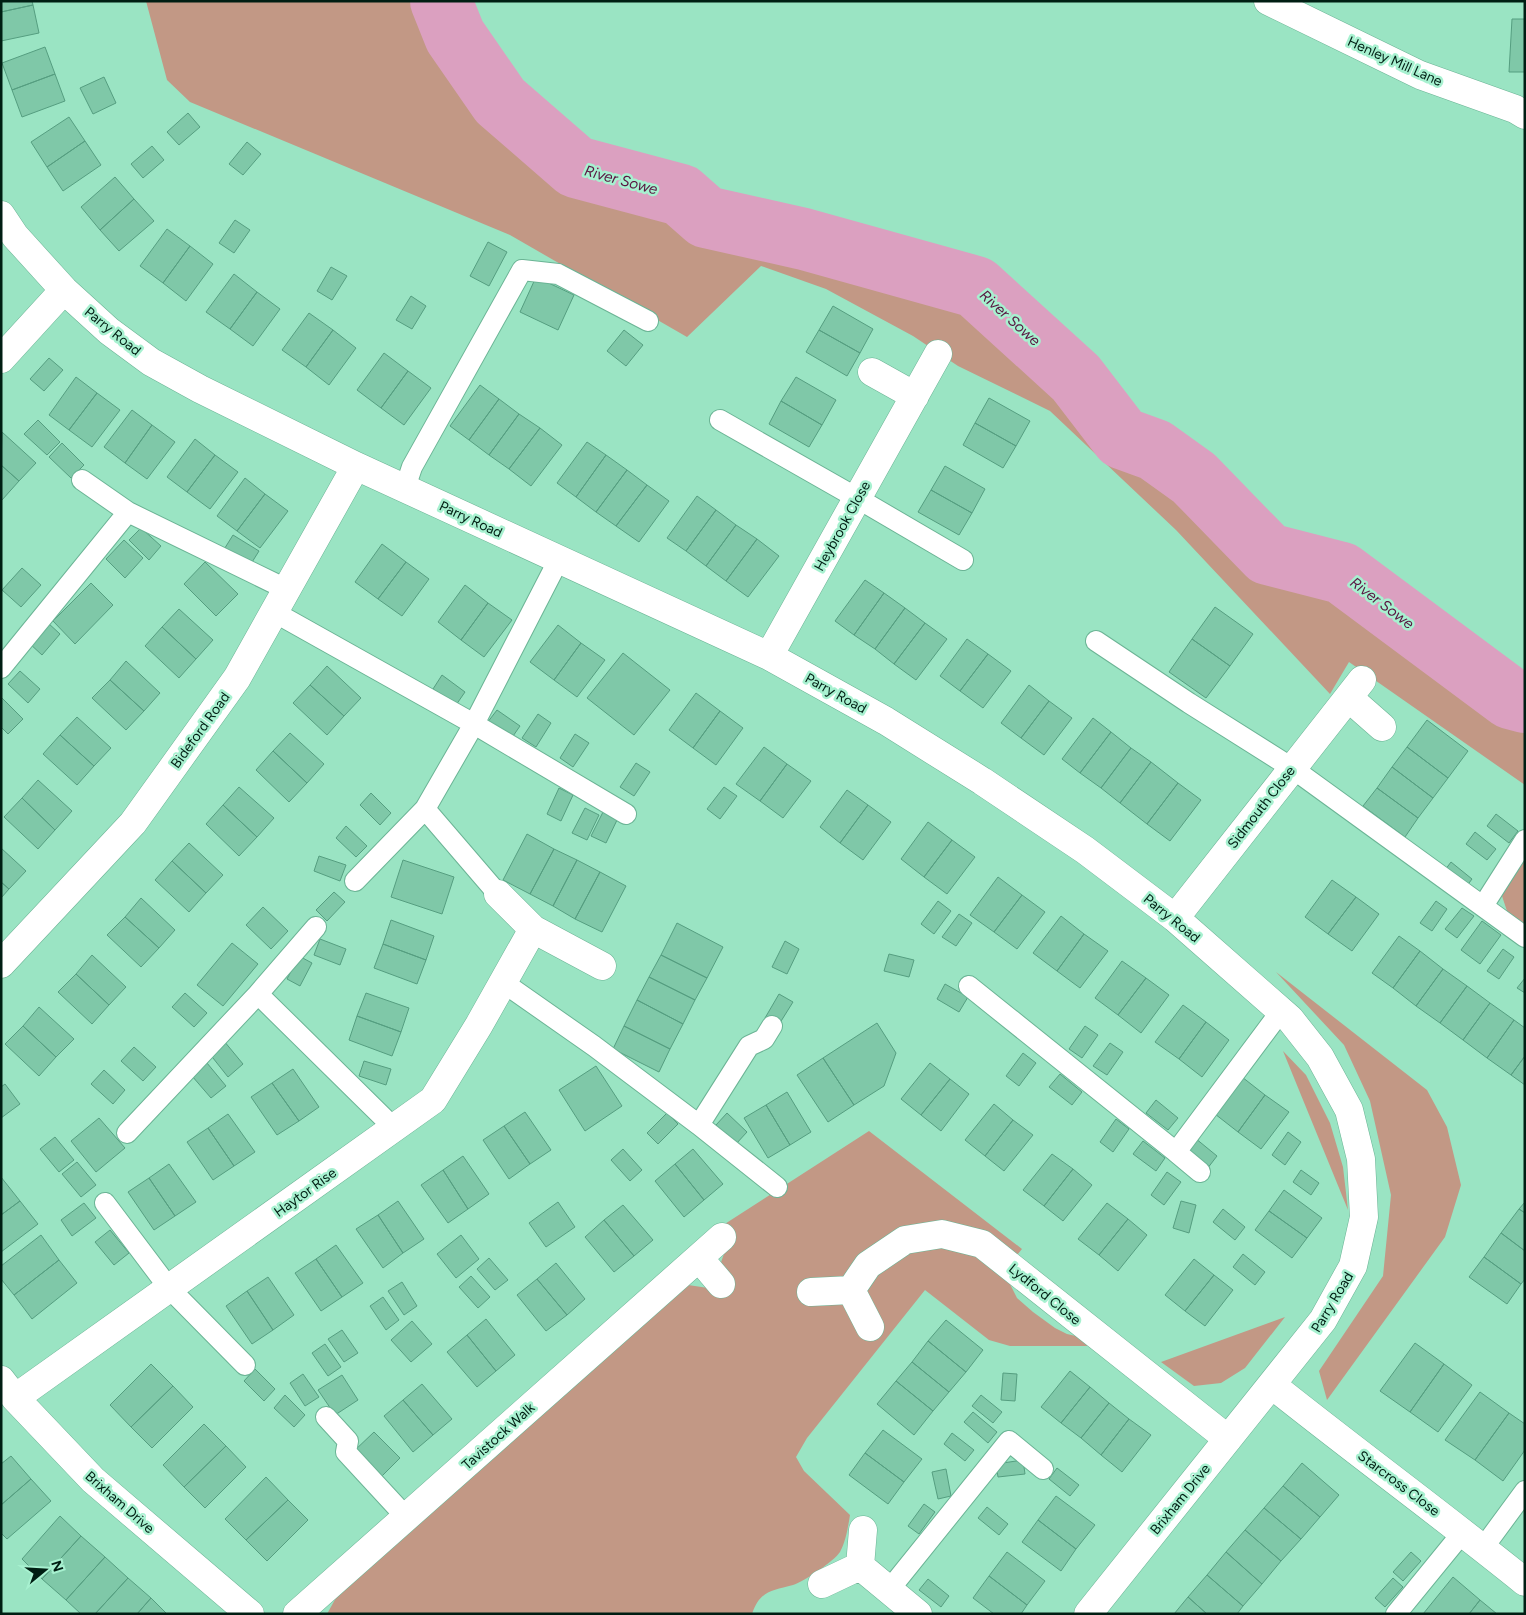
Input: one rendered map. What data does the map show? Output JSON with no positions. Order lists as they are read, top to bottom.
{
  "streets": {
    "street": [
      "Henley Mill Lane",
      "Parry Road",
      "Heybrook Close",
      "Bideford Road",
      "Sidmouth Close",
      "Haytor Rise",
      "Lydford Close",
      "Tavistock Walk",
      "Starcross Close",
      "Brixham Drive"
    ]
  },
  "crossings": [
    ["Parry Road", "Heybrook Close"],
    ["Parry Road", "Bideford Road"],
    ["Parry Road", "Sidmouth Close"],
    ["Parry Road", "Starcross Close"],
    ["Parry Road", "Brixham Drive"],
    ["Haytor Rise", "Brixham Drive"],
    ["Lydford Close", "Brixham Drive"],
    ["Starcross Close", "Brixham Drive"]
  ],
  "water": ["River Sowe"],
  "north": "right"
}
